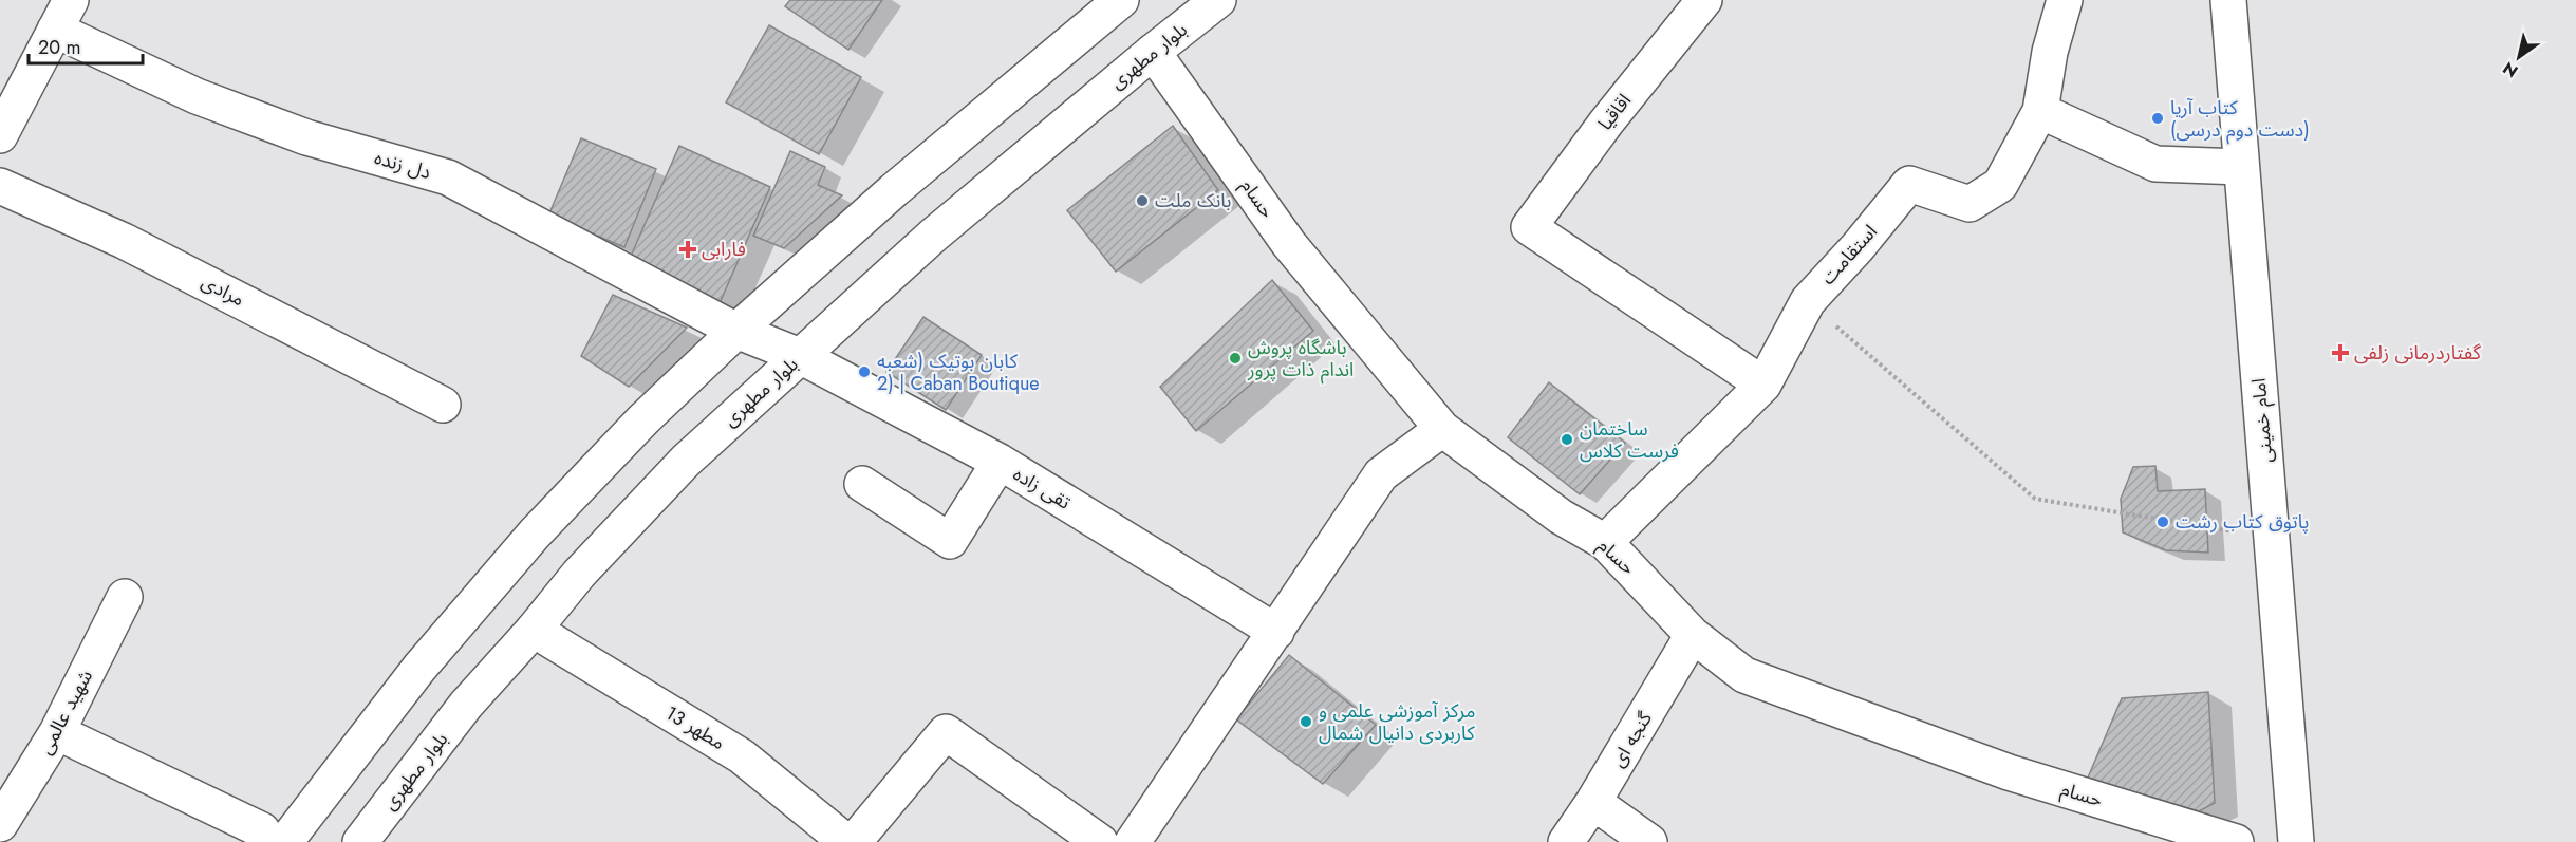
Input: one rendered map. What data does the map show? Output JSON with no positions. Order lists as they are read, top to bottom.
{
  "streets": {
    "street": [
      "بلوار مطهری",
      "اقاقیا",
      "دل زنده",
      "حسام",
      "استقامت",
      "مرادی",
      "امام خمینی",
      "تقی زاده",
      "شهید عالمی",
      "مطهر 13",
      "گنجه ای"
    ]
  },
  "crossings": [
    ["بلوار مطهری", "دل زنده"],
    ["بلوار مطهری", "حسام"],
    ["بلوار مطهری", "تقی زاده"],
    ["بلوار مطهری", "مطهر 13"],
    ["اقاقیا", "استقامت"],
    ["دل زنده", "تقی زاده"],
    ["حسام", "استقامت"],
    ["حسام", "گنجه ای"]
  ],
  "places": {
    "other": [
      "کتاب آریا (دست دوم درسی)",
      "بانک ملت",
      "باشگاه پروش اندام ذات پرور",
      "کابان بوتیک (شعبه 2) | Caban Boutique",
      "ساختمان فرست کلاس",
      "پاتوق کتاب رشت",
      "مرکز آموزشی علمی و کاربردی دانیال شمال"
    ],
    "health": ["فارابی", "گفتاردرمانی زلفی"]
  },
  "scale_bar": "20 m",
  "north": "bottom left"
}
